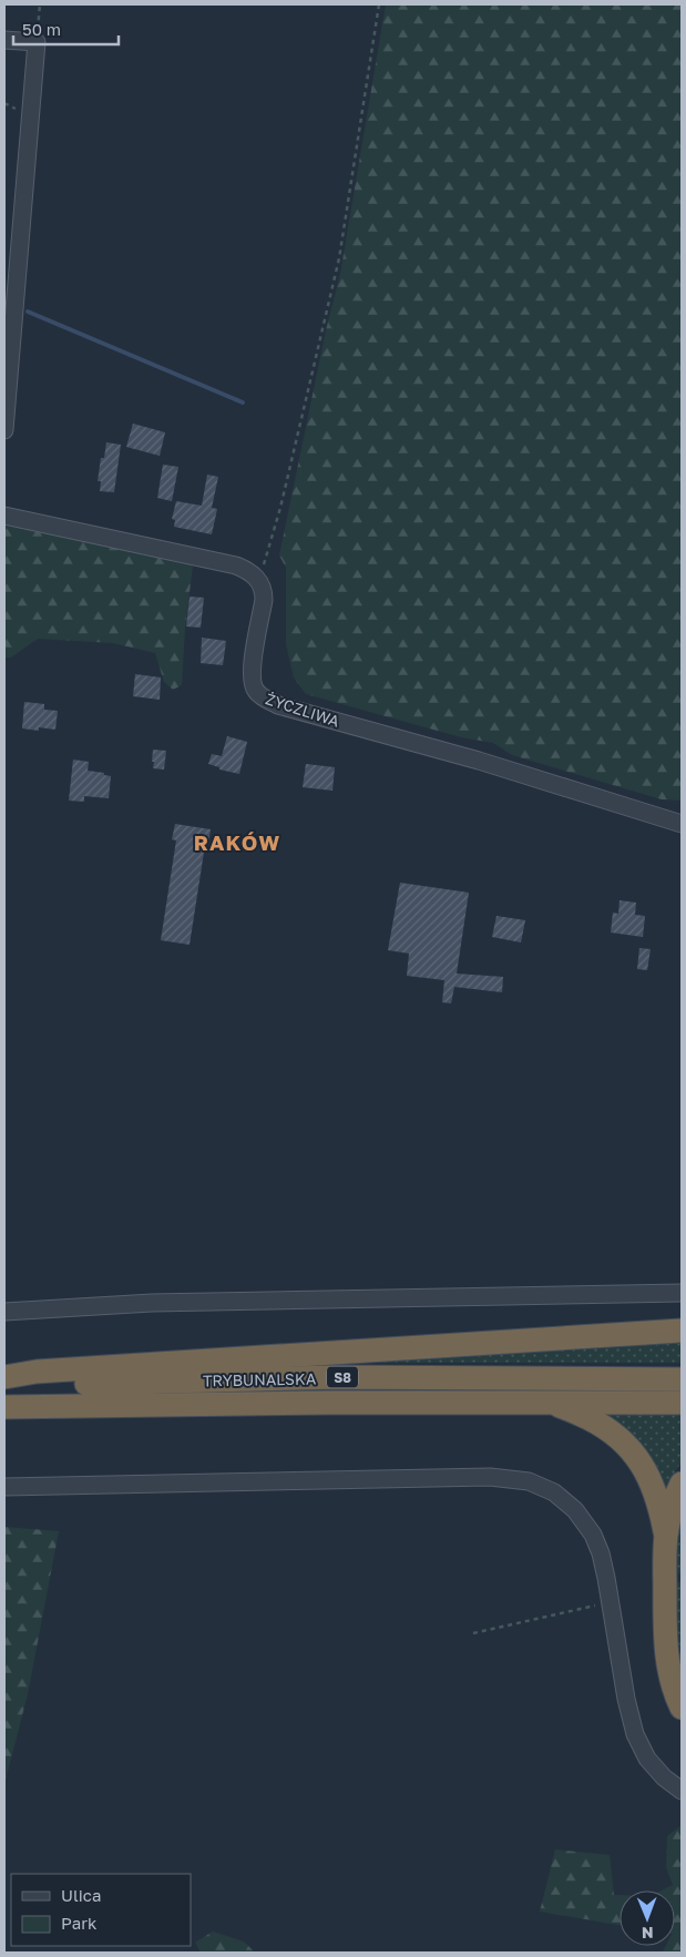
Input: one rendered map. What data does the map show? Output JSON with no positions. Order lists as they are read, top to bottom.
{
  "streets": {
    "highway": ["S8", "TRYBUNALSKA"],
    "street": ["ŻYCZLIWA"]
  },
  "crossings": [
    ["S8", "TRYBUNALSKA"]
  ],
  "districts": ["RAKÓW"],
  "legend": ["Ulica", "Park"],
  "scale_bar": "50 m",
  "north": "bottom"
}
